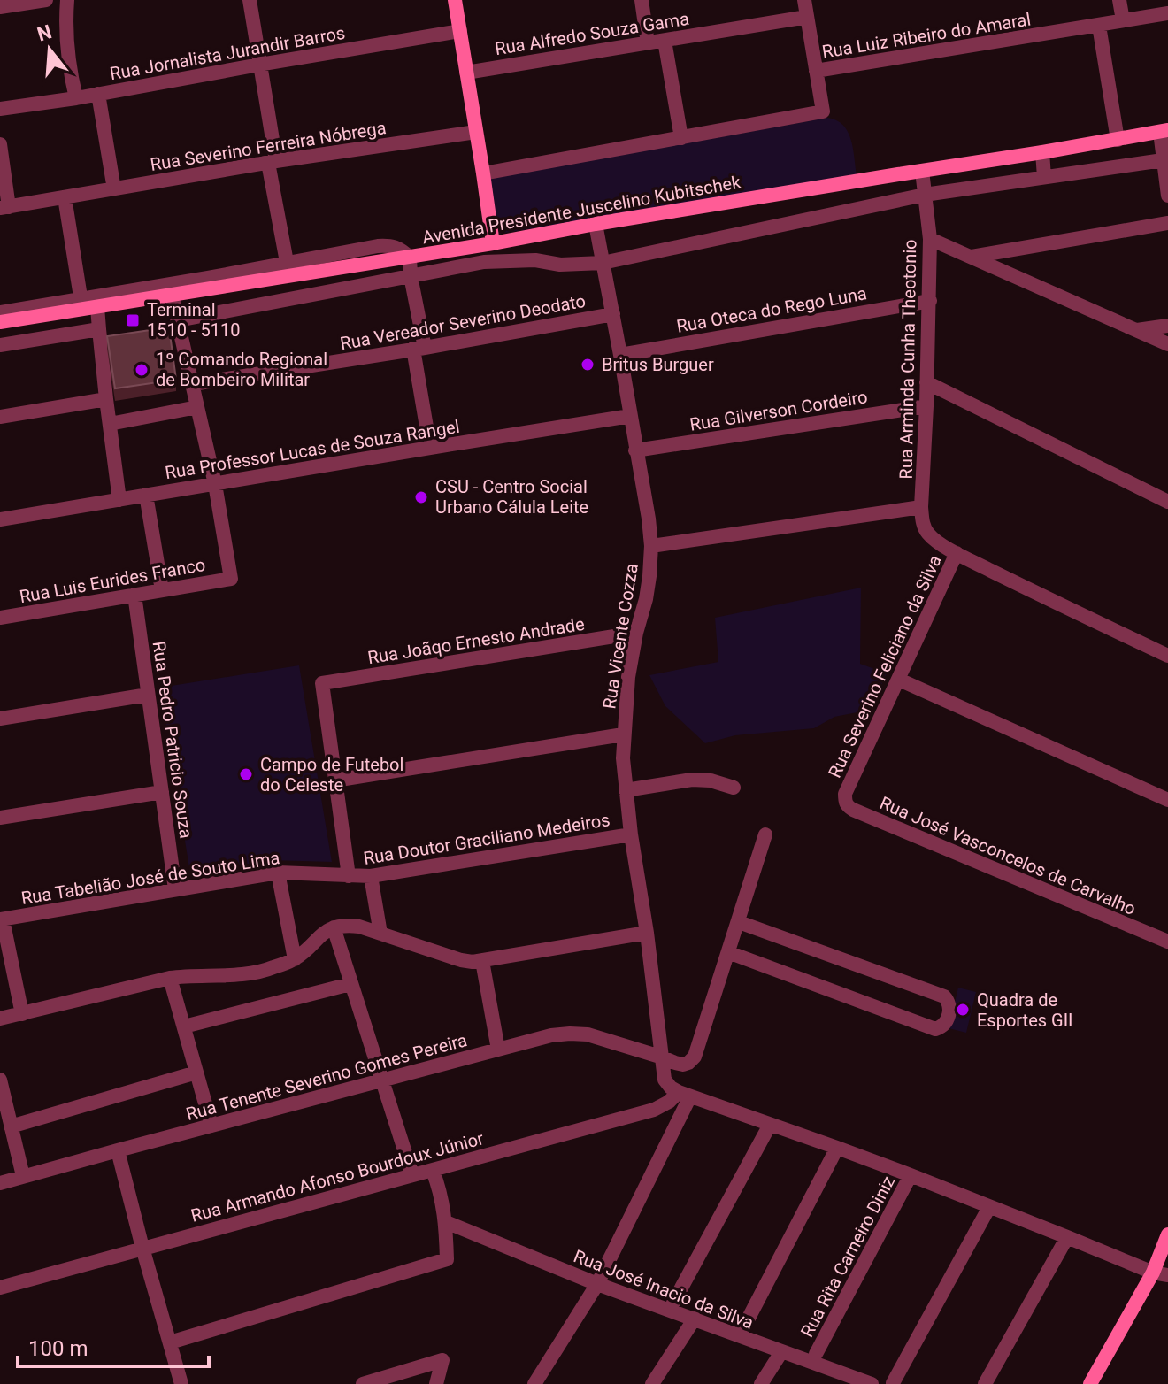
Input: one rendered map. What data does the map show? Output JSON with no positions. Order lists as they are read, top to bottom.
{
  "streets": {
    "main road": ["Avenida Presidente Juscelino Kubitschek"],
    "street": [
      "Rua Alfredo Souza Gama",
      "Rua Luiz Ribeiro do Amaral",
      "Rua Jornalista Jurandir Barros",
      "Rua Severino Ferreira Nóbrega",
      "Rua Oteca do Rego Luna",
      "Rua Vereador Severino Deodato",
      "Rua Arminda Cunha Theotonio",
      "Rua Gilverson Cordeiro",
      "Rua Professor Lucas de Souza Rangel",
      "Rua Luis Eurides Franco",
      "Rua Vicente Cozza",
      "Rua Joãqo Ernesto Andrade",
      "Rua Severino Feliciano da Silva",
      "Rua Pedro Patricio Souza",
      "Rua Doutor Graciliano Medeiros",
      "Rua José Vasconcelos de Carvalho",
      "Rua Tabelião José de Souto Lima",
      "Rua Tenente Severino Gomes Pereira",
      "Rua Armando Afonso Bourdoux Júnior",
      "Rua Rita Carneiro Diniz",
      "Rua José Inacio da Silva"
    ]
  },
  "crossings": [
    ["Avenida Presidente Juscelino Kubitschek", "Rua Arminda Cunha Theotonio"],
    ["Avenida Presidente Juscelino Kubitschek", "Rua Vicente Cozza"],
    ["Rua Oteca do Rego Luna", "Rua Arminda Cunha Theotonio"],
    ["Rua Oteca do Rego Luna", "Rua Vicente Cozza"],
    ["Rua Vereador Severino Deodato", "Rua Vicente Cozza"],
    ["Rua Arminda Cunha Theotonio", "Rua Gilverson Cordeiro"],
    ["Rua Gilverson Cordeiro", "Rua Vicente Cozza"],
    ["Rua Professor Lucas de Souza Rangel", "Rua Luis Eurides Franco"],
    ["Rua Professor Lucas de Souza Rangel", "Rua Vicente Cozza"],
    ["Rua Luis Eurides Franco", "Rua Pedro Patricio Souza"],
    ["Rua Vicente Cozza", "Rua Joãqo Ernesto Andrade"],
    ["Rua Vicente Cozza", "Rua Doutor Graciliano Medeiros"],
    ["Rua Vicente Cozza", "Rua Tenente Severino Gomes Pereira"],
    ["Rua Vicente Cozza", "Rua Armando Afonso Bourdoux Júnior"],
    ["Rua Vicente Cozza", "Rua Rita Carneiro Diniz"],
    ["Rua Severino Feliciano da Silva", "Rua José Vasconcelos de Carvalho"],
    ["Rua Pedro Patricio Souza", "Rua Tabelião José de Souto Lima"],
    ["Rua Doutor Graciliano Medeiros", "Rua Tabelião José de Souto Lima"],
    ["Rua Armando Afonso Bourdoux Júnior", "Rua Rita Carneiro Diniz"]
  ],
  "places": {
    "transit": ["Terminal 1510 - 5110"],
    "other": [
      "Britus Burguer",
      "1º Comando Regional de Bombeiro Militar",
      "CSU - Centro Social Urbano Cálula Leite",
      "Campo de Futebol do Celeste",
      "Quadra de Esportes GII"
    ]
  },
  "scale_bar": "100 m",
  "north": "top"
}
